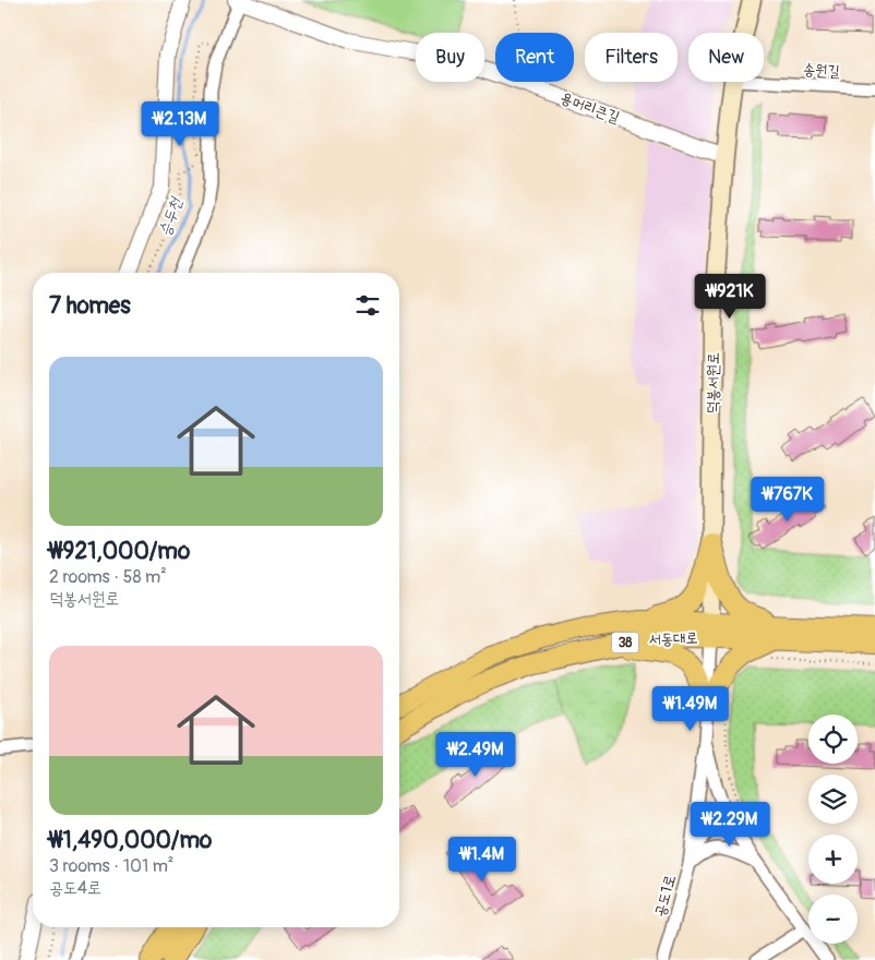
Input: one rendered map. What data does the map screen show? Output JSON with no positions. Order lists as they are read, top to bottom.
{
  "streets": {
    "main road": ["덕봉서원로", "서동대로", "38"],
    "street": ["송원길", "용머리큰길", "공도1로"]
  },
  "crossings": [
    ["용머리큰길", "덕봉서원로"],
    ["덕봉서원로", "서동대로"],
    ["덕봉서원로", "공도1로"],
    ["서동대로", "공도1로"]
  ],
  "water": ["승두천"],
  "page": {
    "chip": [
      "Buy",
      "Rent",
      "Filters",
      "New"
    ],
    "price": [
      "₩2.13M",
      "₩921K",
      "₩767K",
      "₩1.49M",
      "₩2.49M",
      "₩2.29M",
      "₩1.4M"
    ],
    "heading": "7 homes",
    "list": [
      {
        "name": "₩921,000/mo",
        "note": "2 rooms · 58 m² · 덕봉서원로"
      },
      {
        "name": "₩1,490,000/mo",
        "note": "3 rooms · 101 m² · 공도4로"
      }
    ],
    "map_buttons": ["+", "−"]
  }
}
